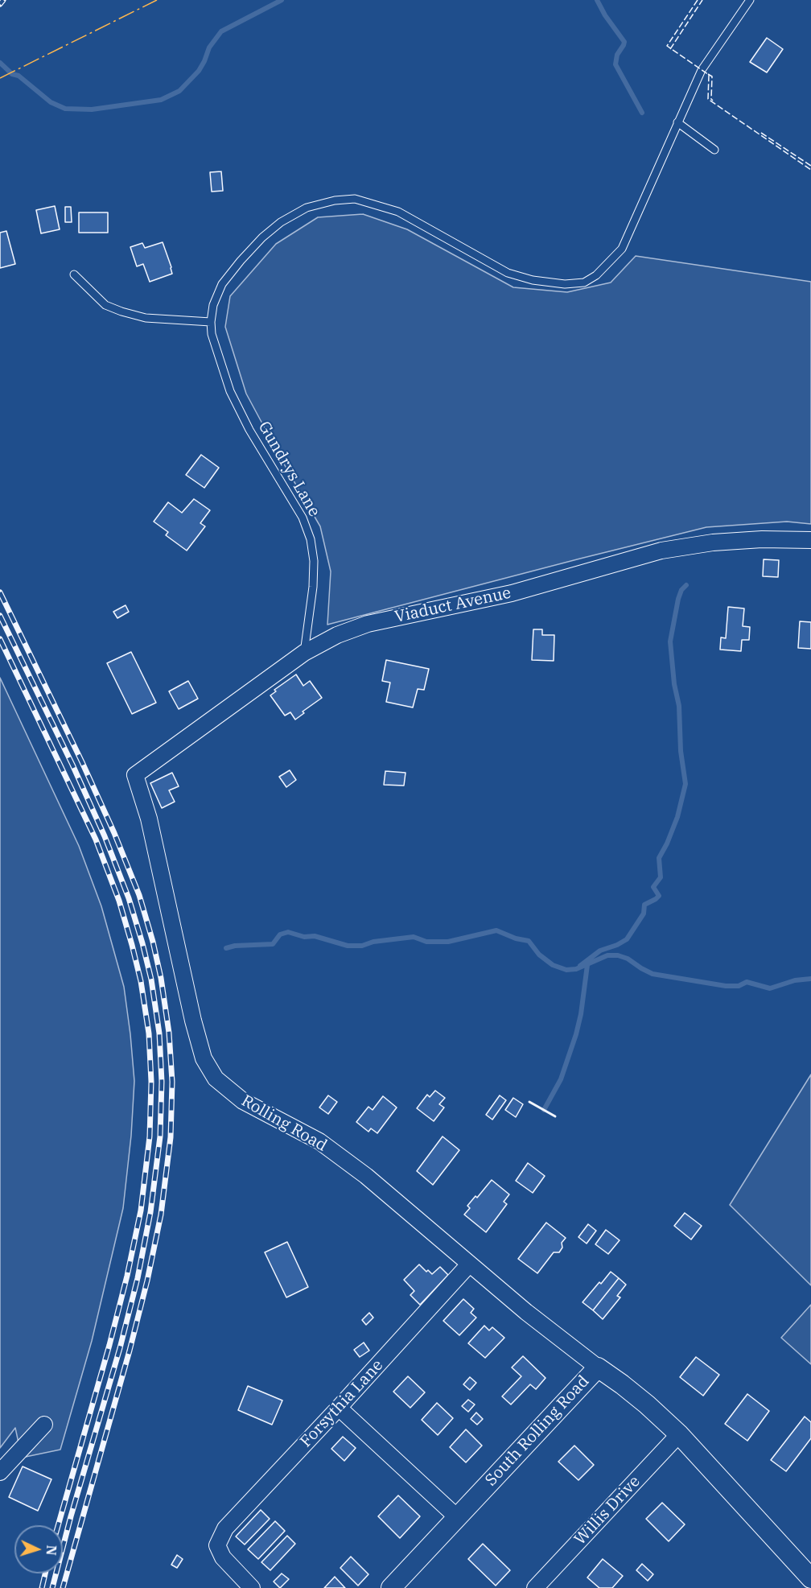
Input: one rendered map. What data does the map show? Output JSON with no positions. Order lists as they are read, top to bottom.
{
  "streets": {
    "street": [
      "Viaduct Avenue",
      "Rolling Road",
      "Forsythia Lane",
      "South Rolling Road",
      "Willis Drive"
    ],
    "lane": ["Gundrys Lane"]
  },
  "crossings": [
    ["Gundrys Lane", "Viaduct Avenue"],
    ["Viaduct Avenue", "Rolling Road"],
    ["Rolling Road", "Forsythia Lane"],
    ["Rolling Road", "South Rolling Road"],
    ["South Rolling Road", "Willis Drive"]
  ],
  "north": "right"
}
